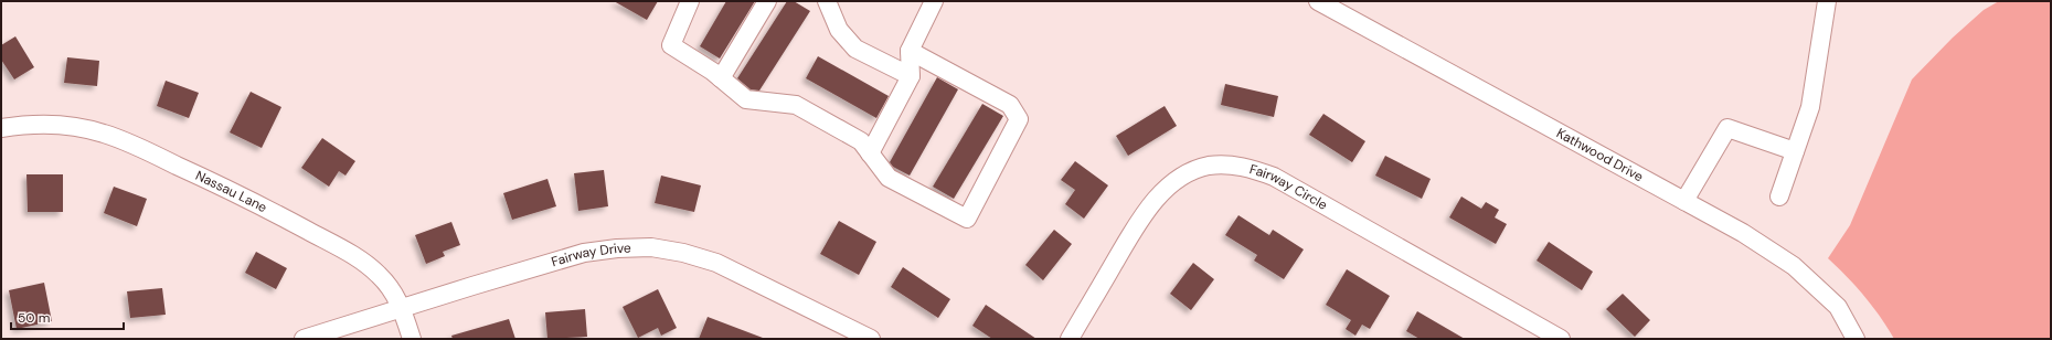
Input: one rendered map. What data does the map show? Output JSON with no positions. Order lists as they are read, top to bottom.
{
  "streets": {
    "street": [
      "Kathwood Drive",
      "Fairway Circle",
      "Nassau Lane",
      "Fairway Drive"
    ]
  },
  "crossings": [
    ["Nassau Lane", "Fairway Drive"]
  ],
  "scale_bar": "50 m"
}
